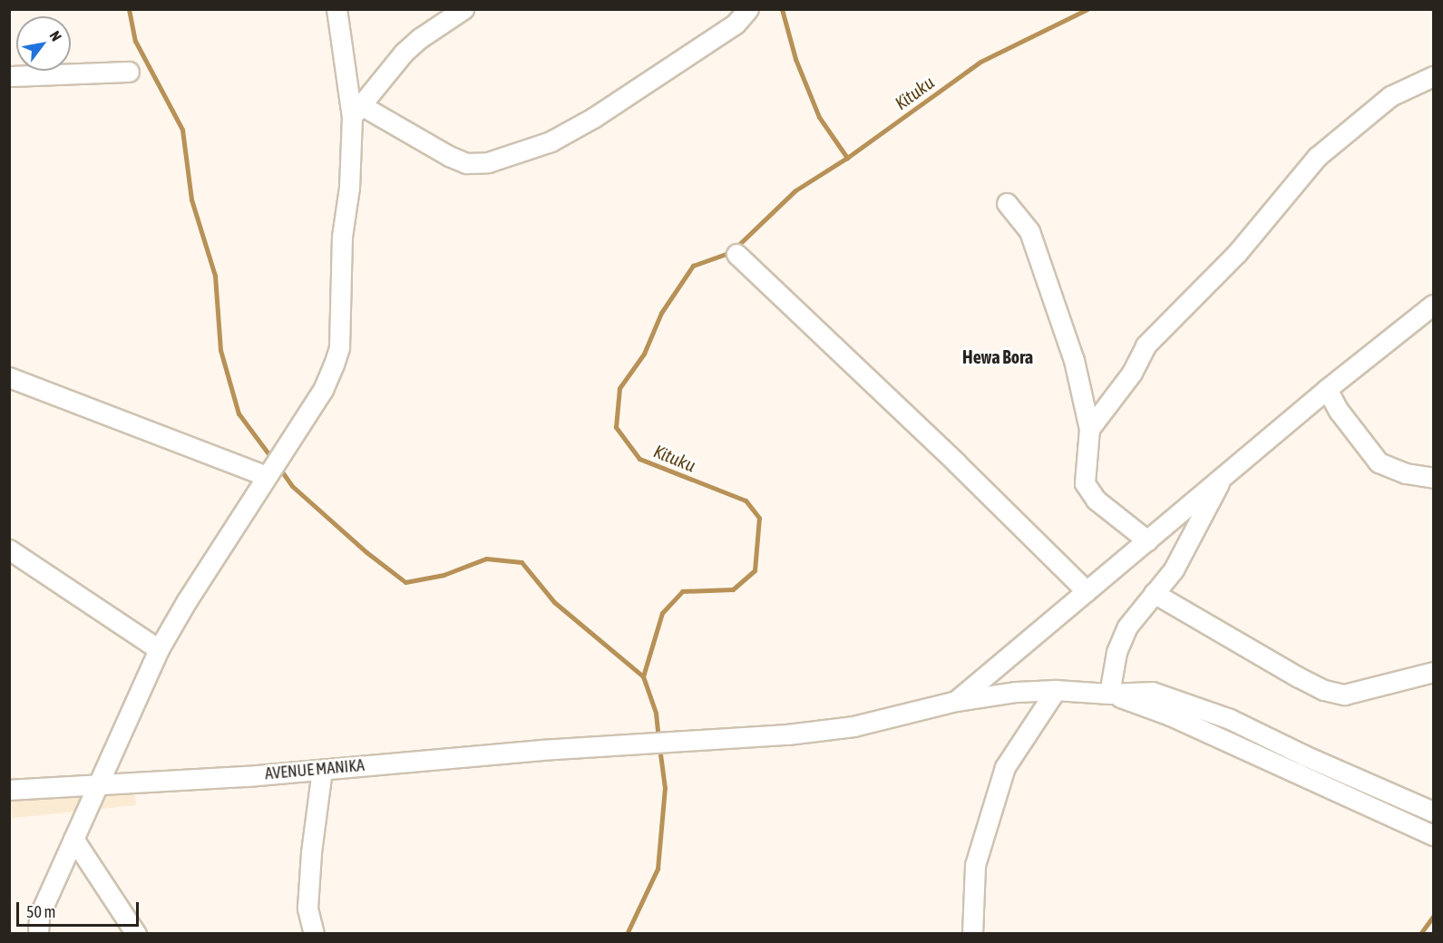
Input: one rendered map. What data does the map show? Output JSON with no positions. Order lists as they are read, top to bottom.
{
  "streets": {
    "street": ["AVENUE MANIKA"]
  },
  "districts": ["Hewa Bora"],
  "water": ["Kituku"],
  "scale_bar": "50 m",
  "north": "top right"
}
